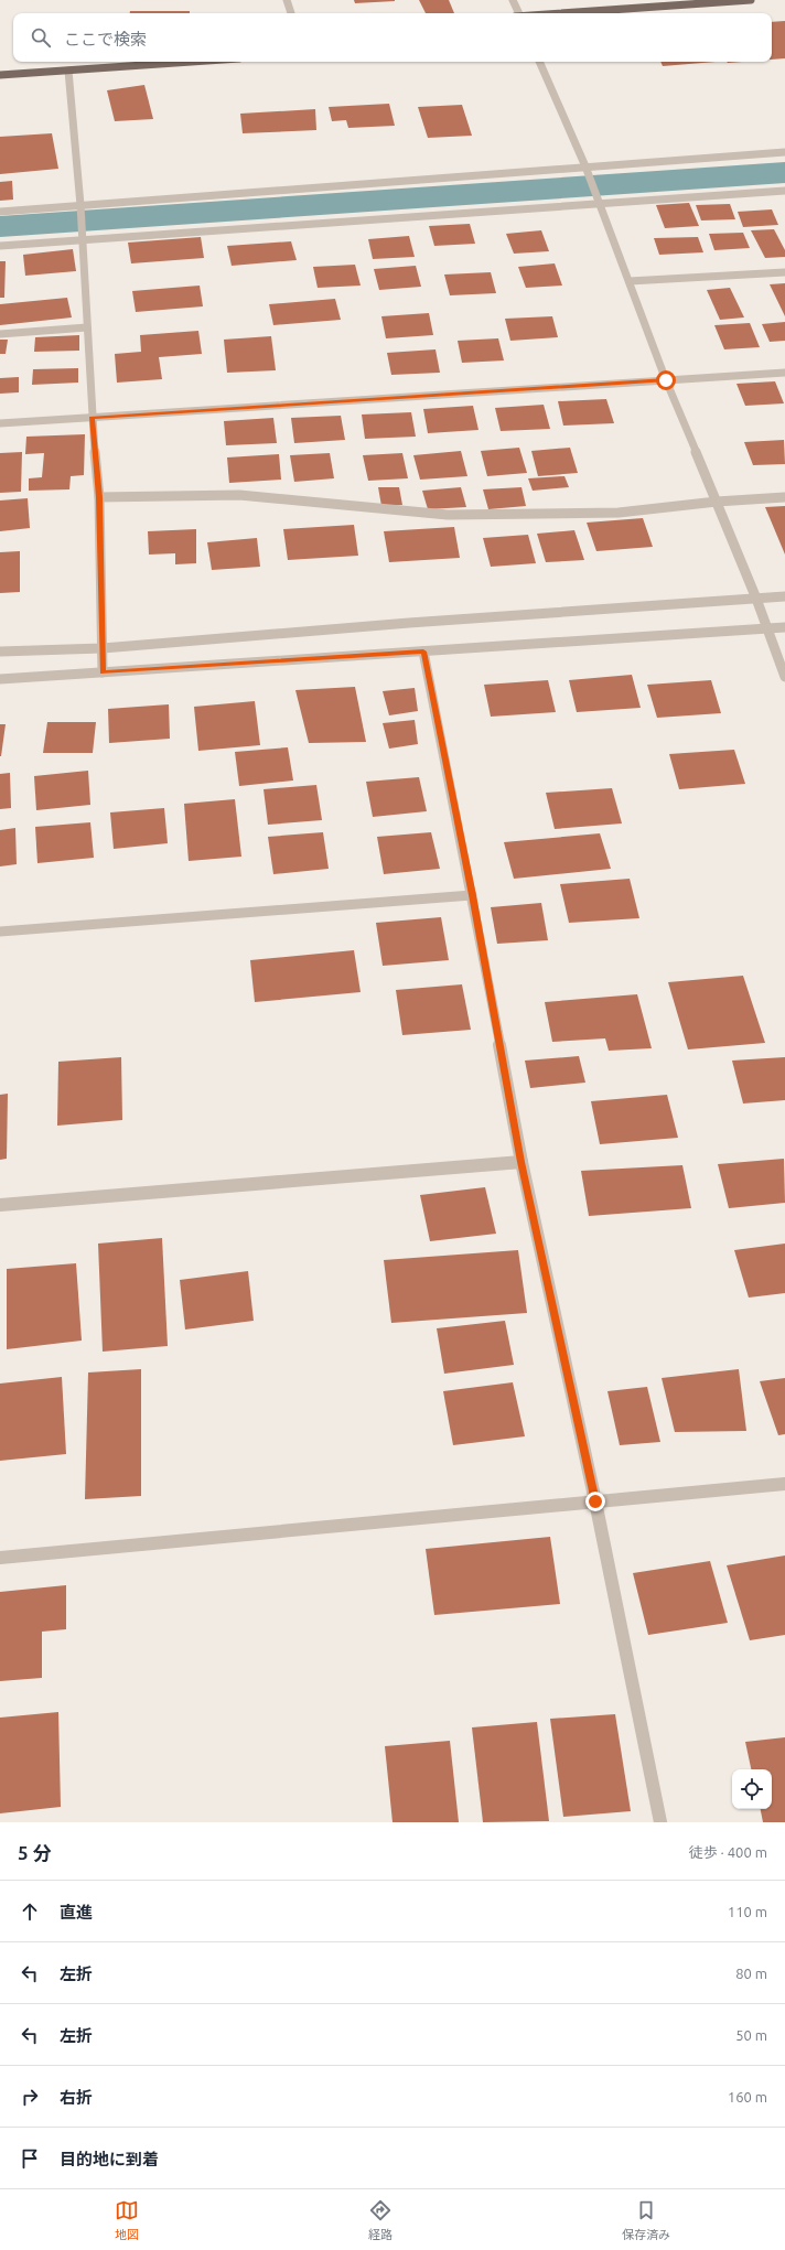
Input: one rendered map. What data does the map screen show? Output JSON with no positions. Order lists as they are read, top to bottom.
{
  "page": {
    "search": "ここで検索",
    "heading": ["5 分", "徒歩 · 400 m"],
    "list": [
      ["直進", "110 m"],
      ["左折", "80 m"],
      ["左折", "50 m"],
      ["右折", "160 m"],
      "目的地に到着"
    ],
    "nav": ["地図", "経路", "保存済み"]
  }
}
